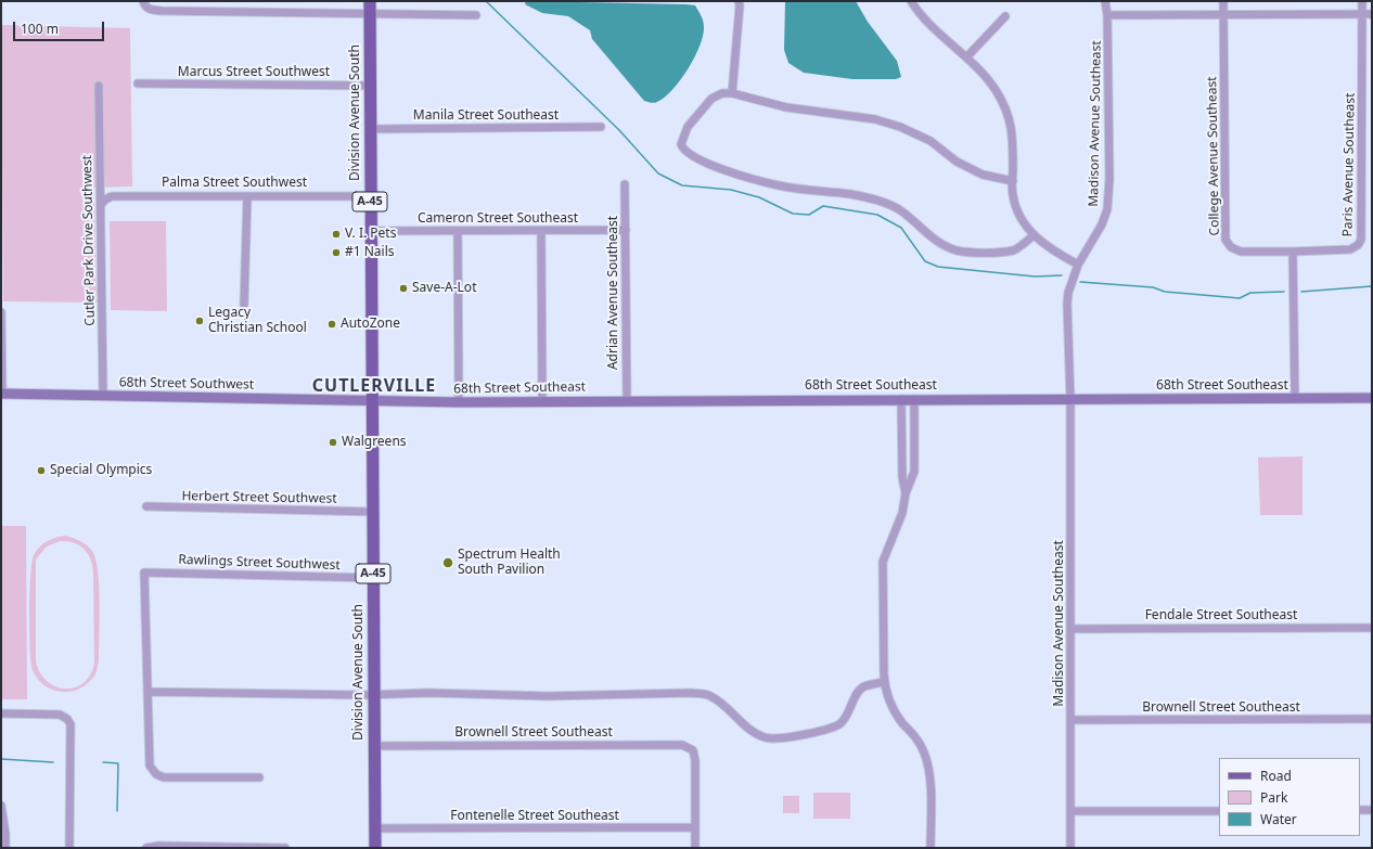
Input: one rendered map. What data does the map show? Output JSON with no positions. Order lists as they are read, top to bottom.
{
  "streets": {
    "main road": [
      "Division Avenue South",
      "A-45",
      "68th Street Southwest",
      "68th Street Southeast"
    ],
    "street": [
      "Marcus Street Southwest",
      "Manila Street Southeast",
      "Madison Avenue Southeast",
      "College Avenue Southeast",
      "Paris Avenue Southeast",
      "Palma Street Southwest",
      "Cameron Street Southeast",
      "Cutler Park Drive Southwest",
      "Adrian Avenue Southeast",
      "Herbert Street Southwest",
      "Rawlings Street Southwest",
      "Fendale Street Southeast",
      "Brownell Street Southeast",
      "Fontenelle Street Southeast"
    ]
  },
  "crossings": [
    ["Marcus Street Southwest", "Division Avenue South"],
    ["Division Avenue South", "Manila Street Southeast"],
    ["Division Avenue South", "Palma Street Southwest"],
    ["Division Avenue South", "Cameron Street Southeast"],
    ["Division Avenue South", "68th Street Southwest"],
    ["Division Avenue South", "68th Street Southeast"],
    ["Division Avenue South", "Herbert Street Southwest"],
    ["Division Avenue South", "Rawlings Street Southwest"],
    ["Division Avenue South", "Brownell Street Southeast"],
    ["Division Avenue South", "Fontenelle Street Southeast"],
    ["Madison Avenue Southeast", "68th Street Southeast"],
    ["Madison Avenue Southeast", "Fendale Street Southeast"],
    ["Madison Avenue Southeast", "Brownell Street Southeast"],
    ["College Avenue Southeast", "Paris Avenue Southeast"],
    ["Palma Street Southwest", "Cutler Park Drive Southwest"],
    ["Cameron Street Southeast", "Adrian Avenue Southeast"],
    ["Cutler Park Drive Southwest", "68th Street Southwest"],
    ["Adrian Avenue Southeast", "68th Street Southeast"],
    ["68th Street Southwest", "68th Street Southeast"],
    ["Brownell Street Southeast", "Fontenelle Street Southeast"]
  ],
  "districts": ["CUTLERVILLE"],
  "places": [
    "V. I. Pets",
    "#1 Nails",
    "Save-A-Lot",
    "Legacy Christian School",
    "AutoZone",
    "Walgreens",
    "Special Olympics",
    "Spectrum Health South Pavilion"
  ],
  "legend": ["Road", "Park", "Water"],
  "scale_bar": "100 m"
}
